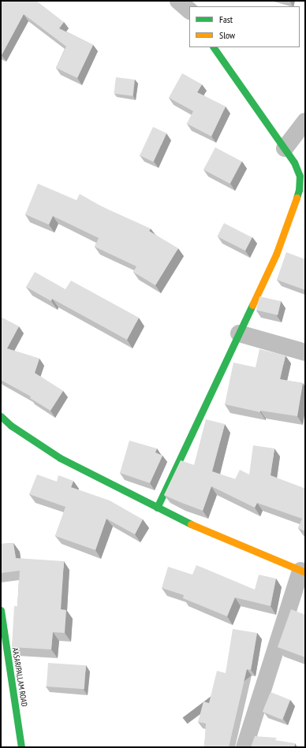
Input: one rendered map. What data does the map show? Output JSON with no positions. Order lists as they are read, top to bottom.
{
  "streets": {
    "street": ["AASARIPALLAM ROAD"]
  },
  "legend": ["Fast", "Slow"]
}
